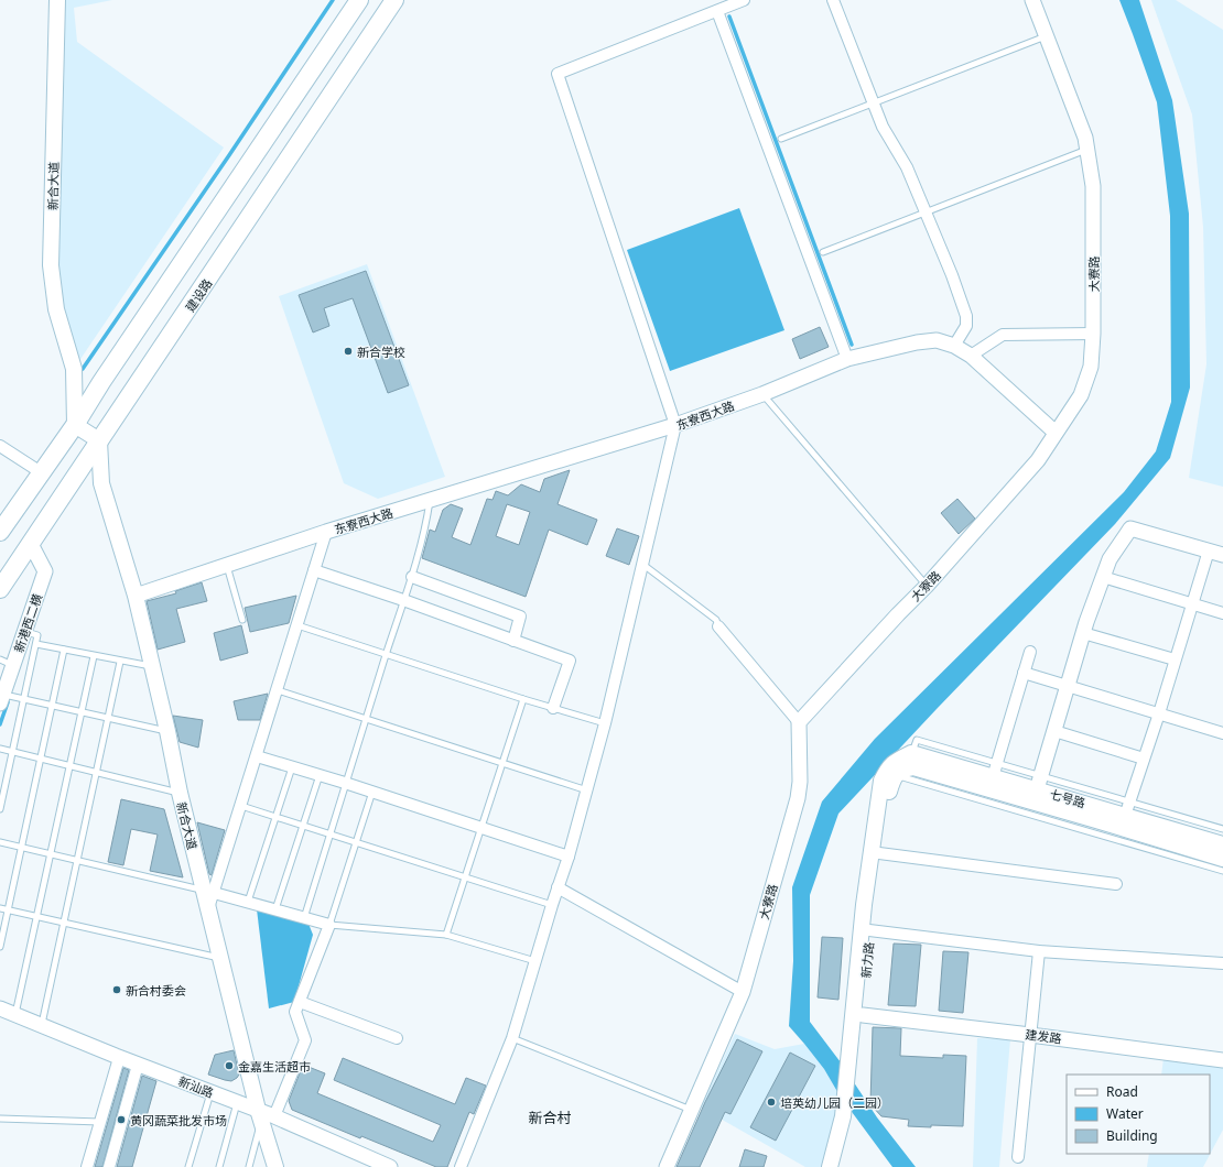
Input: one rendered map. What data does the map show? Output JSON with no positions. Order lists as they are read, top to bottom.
{
  "streets": {
    "main road": [
      "新合大道",
      "建设路",
      "七号路",
      "新力路"
    ],
    "street": [
      "大寮路",
      "东寮西大路",
      "新港西二横",
      "建发路",
      "新汕路"
    ]
  },
  "crossings": [
    ["新合大道", "建设路"],
    ["新合大道", "东寮西大路"],
    ["新合大道", "新汕路"],
    ["大寮路", "东寮西大路"],
    ["建设路", "新港西二横"],
    ["新力路", "建发路"]
  ],
  "districts": ["新合村"],
  "places": [
    "新合学校",
    "新合村委会",
    "金嘉生活超市",
    "培英幼儿园（二园）",
    "黄冈蔬菜批发市场"
  ],
  "legend": ["Road", "Water", "Building"]
}
